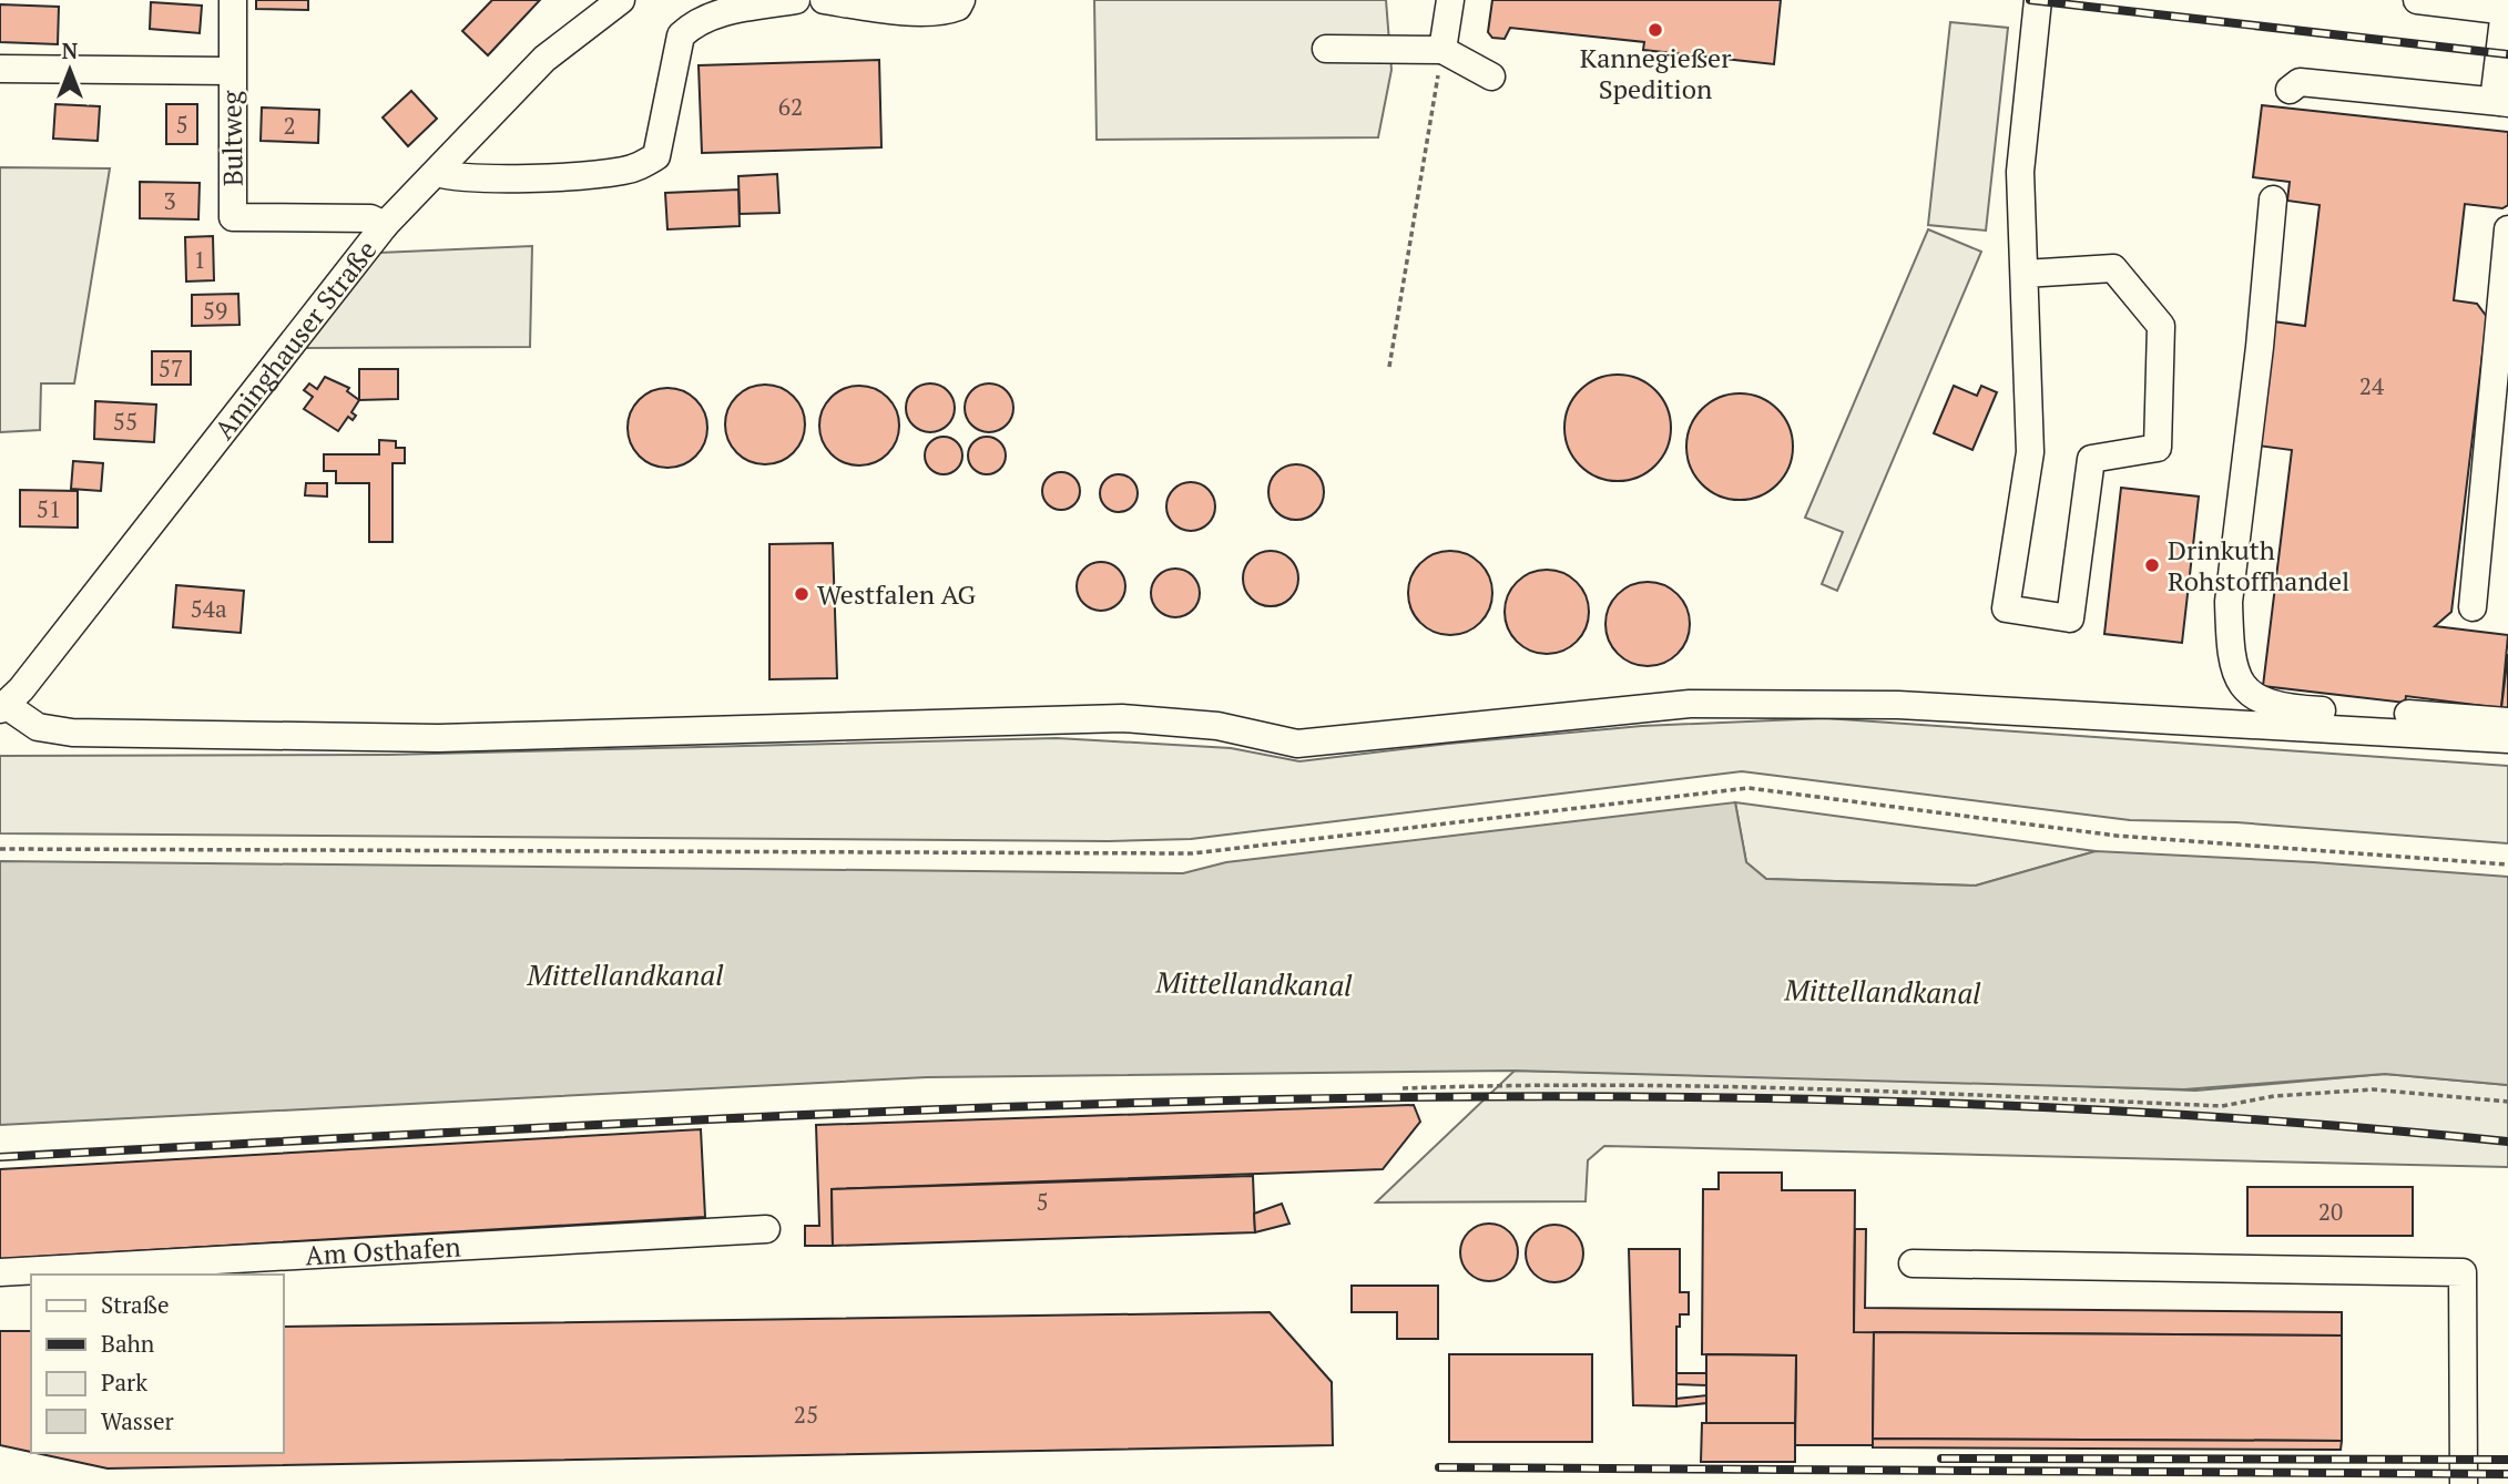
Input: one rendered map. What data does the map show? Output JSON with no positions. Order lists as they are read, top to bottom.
{
  "streets": {
    "street": ["Bultweg", "Aminghauser Straße", "Am Osthafen"]
  },
  "crossings": [
    ["Bultweg", "Aminghauser Straße"]
  ],
  "water": ["Mittellandkanal"],
  "places": ["Kannegießer Spedition", "Drinkuth Rohstoffhandel", "Westfalen AG"],
  "house_numbers": [
    "62",
    "5",
    "2",
    "3",
    "1",
    "59",
    "57",
    "24",
    "55",
    "51",
    "54a",
    "5",
    "20",
    "25"
  ],
  "legend": [
    "Straße",
    "Bahn",
    "Park",
    "Wasser"
  ],
  "north": "top"
}
